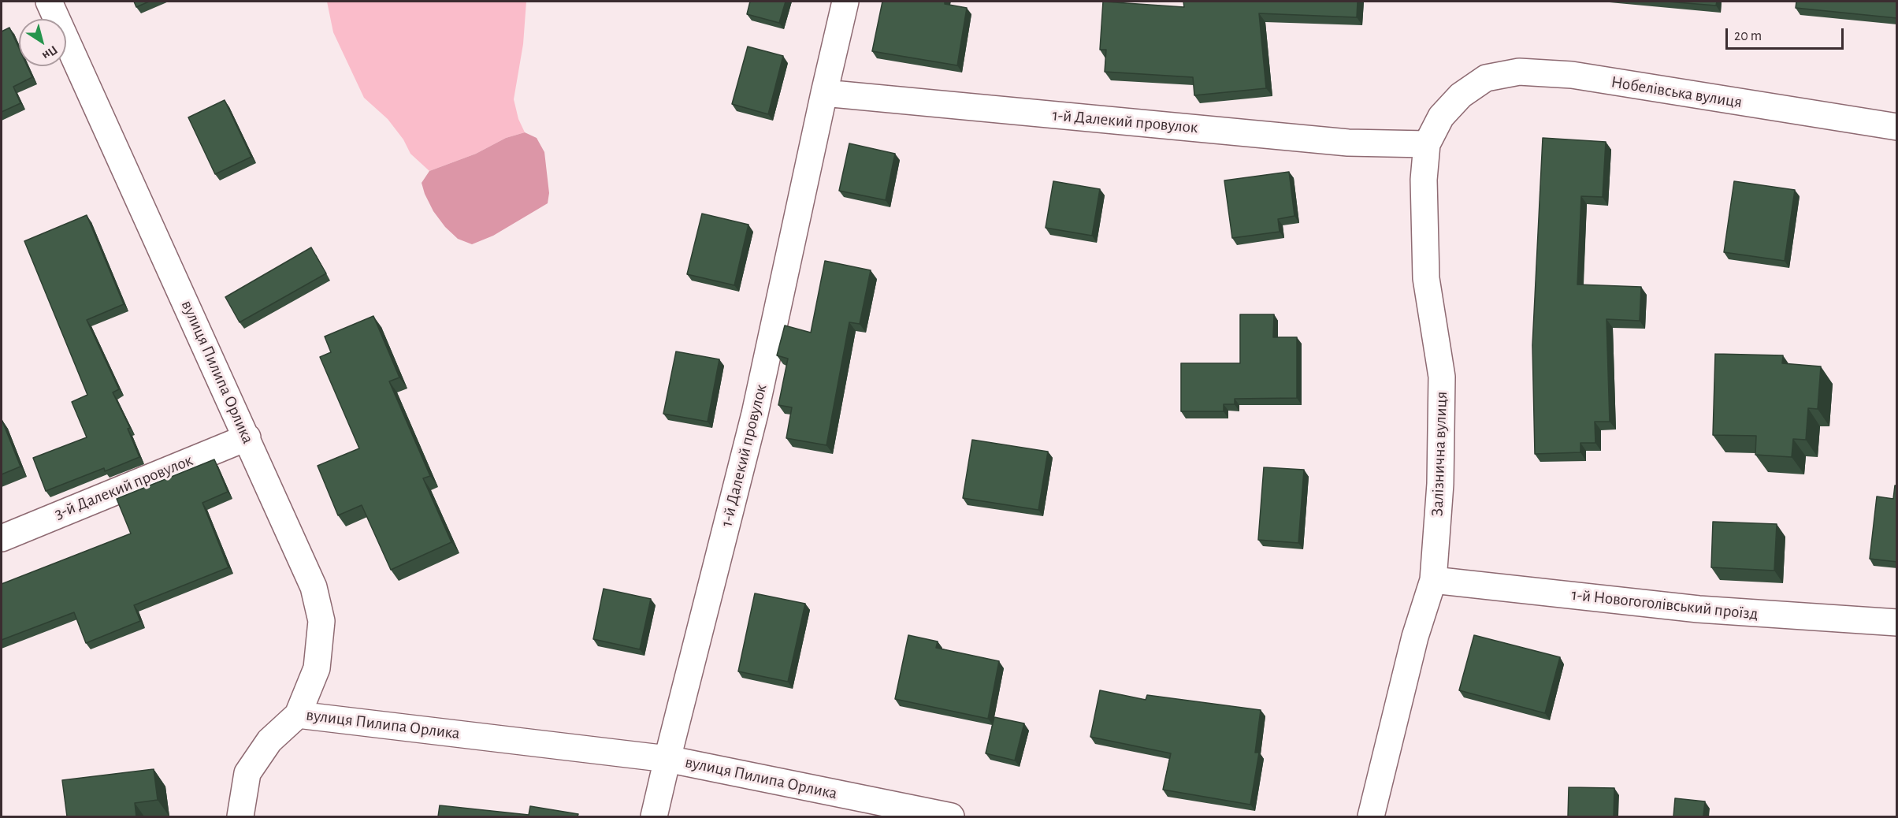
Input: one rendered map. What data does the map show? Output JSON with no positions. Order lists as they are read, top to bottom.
{
  "streets": {
    "street": [
      "Нобелівська вулиця",
      "1-й Далекий провулок",
      "вулиця Пилипа Орлика",
      "Залізнична вулиця",
      "3-й Далекий провулок",
      "1-й Новогоголівський проїзд"
    ]
  },
  "crossings": [
    ["Нобелівська вулиця", "Залізнична вулиця"],
    ["1-й Далекий провулок", "вулиця Пилипа Орлика"],
    ["1-й Далекий провулок", "Залізнична вулиця"],
    ["вулиця Пилипа Орлика", "3-й Далекий провулок"],
    ["Залізнична вулиця", "1-й Новогоголівський проїзд"]
  ],
  "scale_bar": "20 m",
  "north": "bottom right"
}
